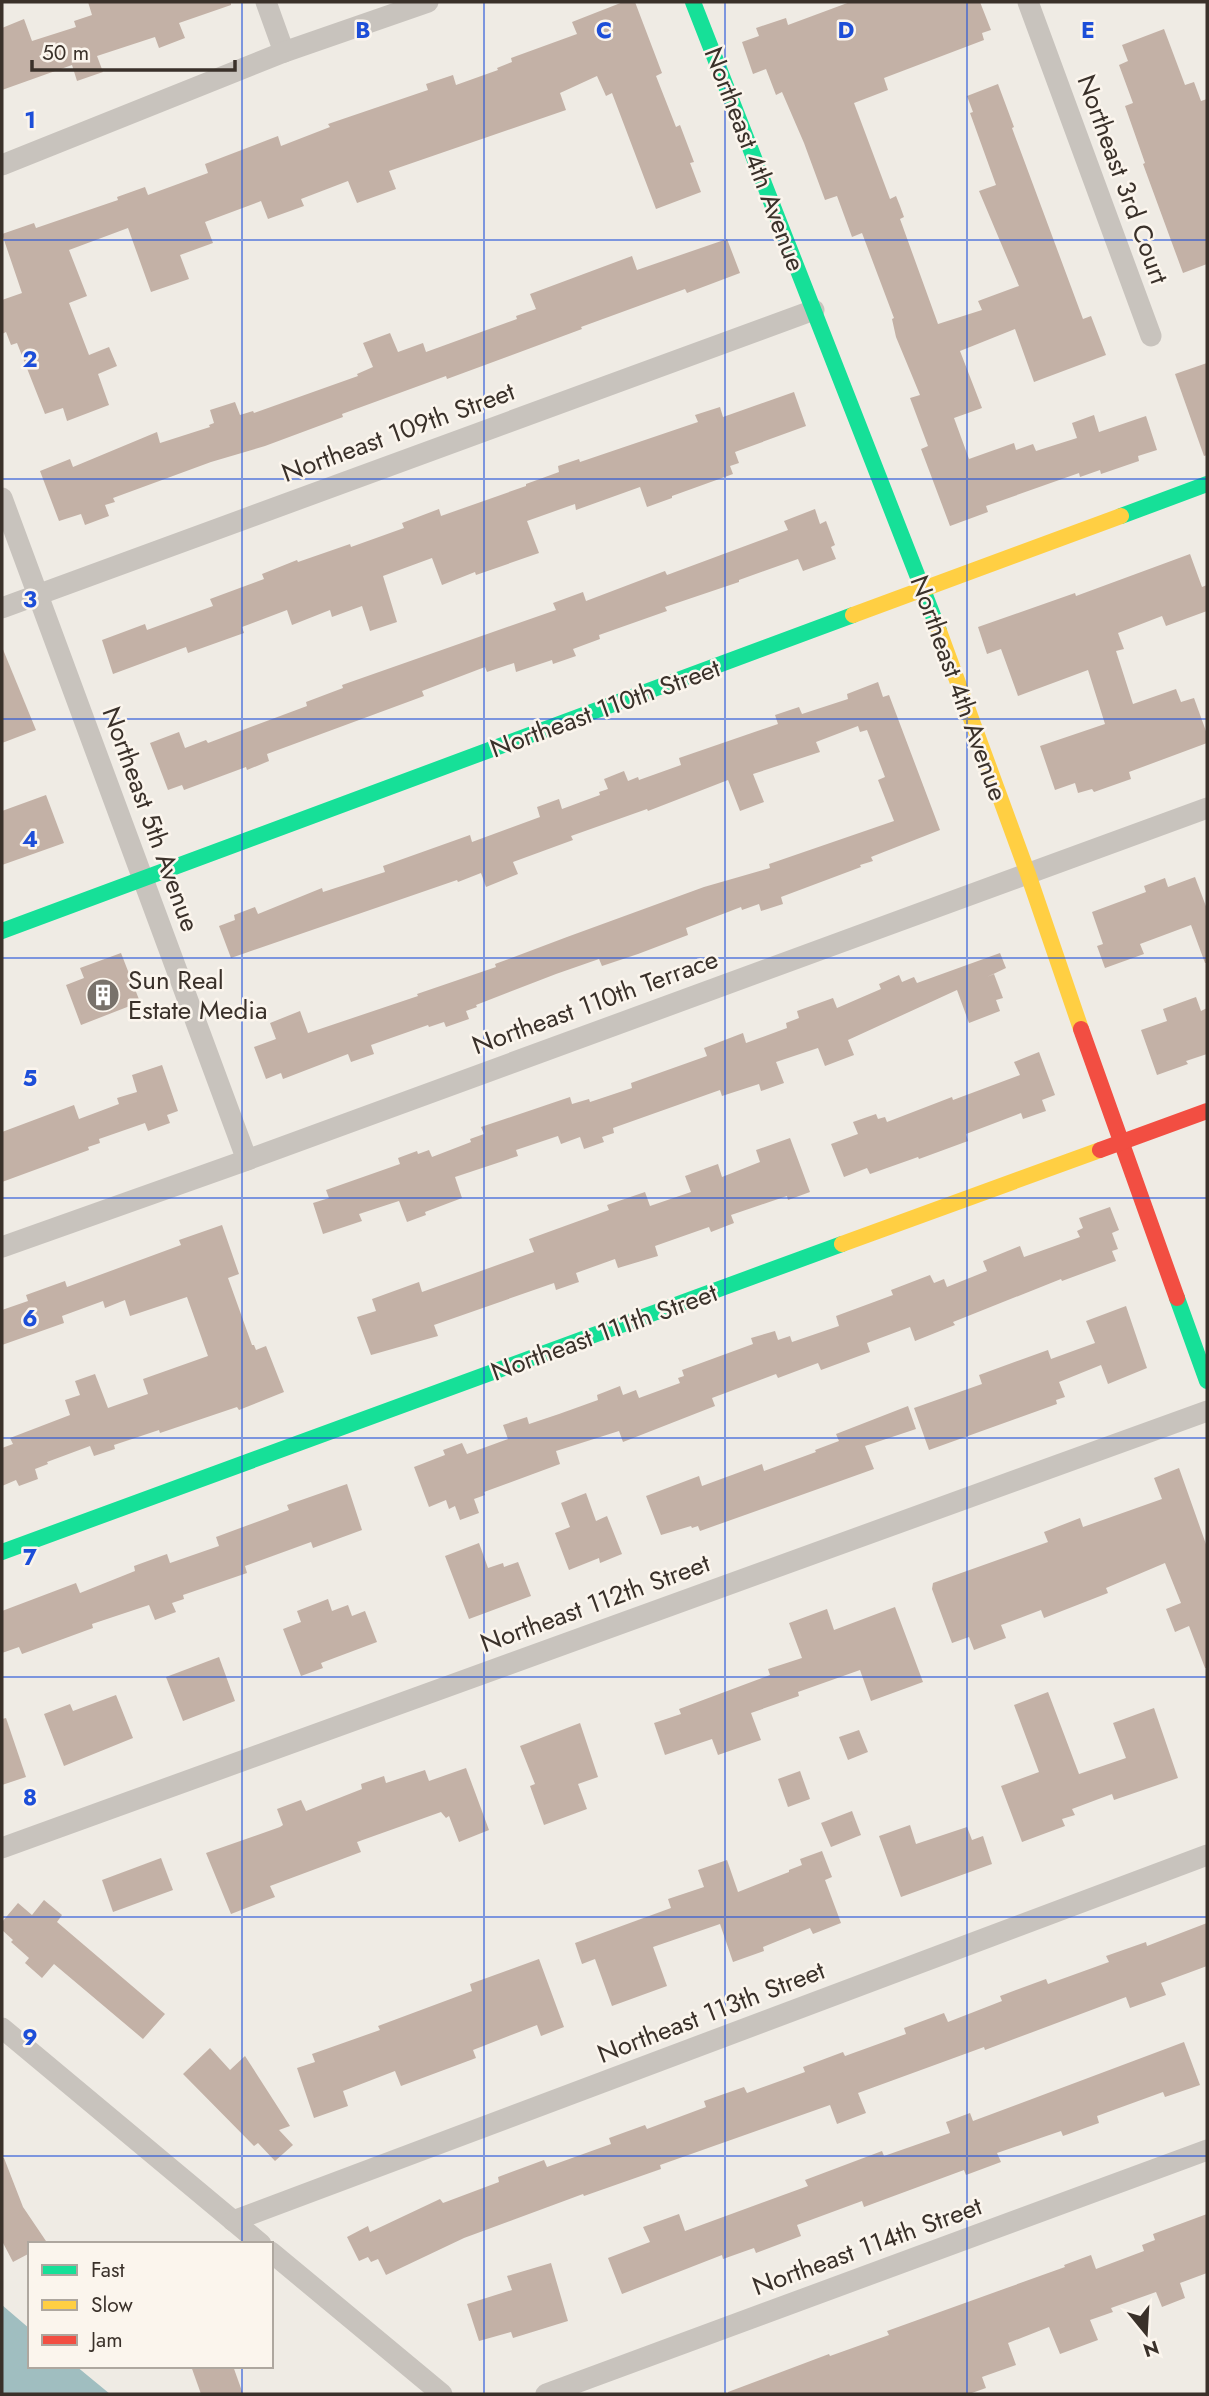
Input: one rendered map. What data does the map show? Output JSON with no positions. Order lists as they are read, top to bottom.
{
  "streets": {
    "street": [
      "Northeast 4th Avenue",
      "Northeast 3rd Court",
      "Northeast 109th Street",
      "Northeast 110th Street",
      "Northeast 5th Avenue",
      "Northeast 110th Terrace",
      "Northeast 111th Street",
      "Northeast 112th Street",
      "Northeast 113th Street",
      "Northeast 114th Street"
    ]
  },
  "crossings": [
    ["Northeast 4th Avenue", "Northeast 109th Street"],
    ["Northeast 4th Avenue", "Northeast 110th Street"],
    ["Northeast 4th Avenue", "Northeast 110th Terrace"],
    ["Northeast 4th Avenue", "Northeast 111th Street"],
    ["Northeast 109th Street", "Northeast 5th Avenue"],
    ["Northeast 110th Street", "Northeast 5th Avenue"],
    ["Northeast 5th Avenue", "Northeast 110th Terrace"]
  ],
  "places": {
    "building": ["Sun Real Estate Media"]
  },
  "legend": ["Fast", "Slow", "Jam"],
  "scale_bar": "50 m",
  "north": "bottom",
  "grid": {
    "columns": [
      "B",
      "C",
      "D",
      "E"
    ],
    "rows": [
      "1",
      "2",
      "3",
      "4",
      "5",
      "6",
      "7",
      "8",
      "9"
    ]
  }
}
